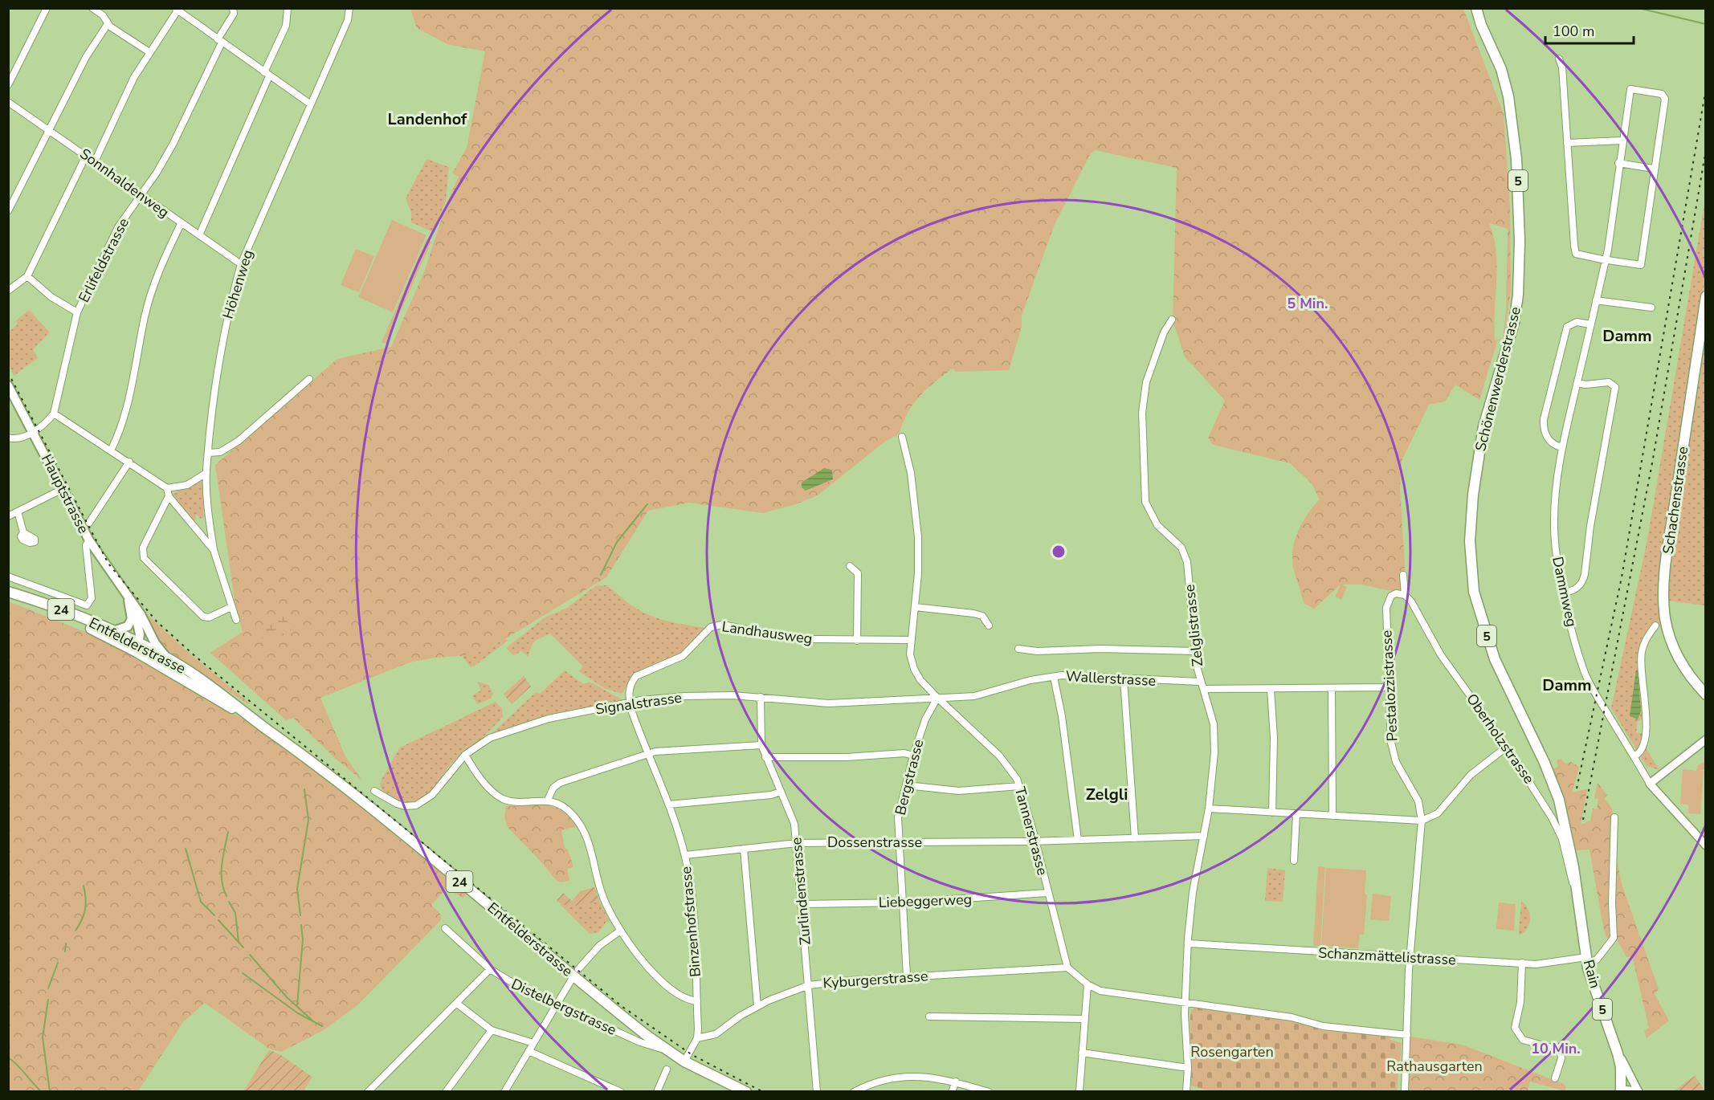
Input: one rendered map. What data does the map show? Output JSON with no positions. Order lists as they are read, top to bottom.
{
  "streets": {
    "main road": [
      "5",
      "Schönenwerderstrasse",
      "Hauptstrasse",
      "Schachenstrasse",
      "24",
      "Entfelderstrasse",
      "Rain"
    ],
    "street": [
      "Sonnhaldenweg",
      "Erlifeldstrasse",
      "Höhenweg",
      "Dammweg",
      "Zelglistrasse",
      "Landhausweg",
      "Wallerstrasse",
      "Pestalozzistrasse",
      "Signalstrasse",
      "Oberholzstrasse",
      "Bergstrasse",
      "Tannerstrasse",
      "Dossenstrasse",
      "Zurlindenstrasse",
      "Liebeggerweg",
      "Binzenhofstrasse",
      "Schanzmättelistrasse",
      "Kyburgerstrasse",
      "Distelbergstrasse"
    ]
  },
  "crossings": [
    ["Sonnhaldenweg", "Erlifeldstrasse"],
    ["Sonnhaldenweg", "Höhenweg"],
    ["Schönenwerderstrasse", "Oberholzstrasse"],
    ["Schönenwerderstrasse", "Rain"],
    ["24", "Entfelderstrasse"],
    ["Zelglistrasse", "Wallerstrasse"],
    ["Zelglistrasse", "Dossenstrasse"],
    ["Zelglistrasse", "Schanzmättelistrasse"],
    ["Landhausweg", "Signalstrasse"],
    ["Landhausweg", "Tannerstrasse"],
    ["Landhausweg", "Binzenhofstrasse"],
    ["Entfelderstrasse", "Distelbergstrasse"],
    ["Wallerstrasse", "Signalstrasse"],
    ["Wallerstrasse", "Bergstrasse"],
    ["Wallerstrasse", "Tannerstrasse"],
    ["Pestalozzistrasse", "Oberholzstrasse"],
    ["Pestalozzistrasse", "Schanzmättelistrasse"],
    ["Signalstrasse", "Bergstrasse"],
    ["Signalstrasse", "Tannerstrasse"],
    ["Signalstrasse", "Zurlindenstrasse"],
    ["Signalstrasse", "Binzenhofstrasse"],
    ["Oberholzstrasse", "Rain"],
    ["Bergstrasse", "Tannerstrasse"],
    ["Bergstrasse", "Dossenstrasse"],
    ["Bergstrasse", "Liebeggerweg"],
    ["Bergstrasse", "Kyburgerstrasse"],
    ["Tannerstrasse", "Dossenstrasse"],
    ["Tannerstrasse", "Liebeggerweg"],
    ["Tannerstrasse", "Kyburgerstrasse"],
    ["Dossenstrasse", "Zurlindenstrasse"],
    ["Dossenstrasse", "Binzenhofstrasse"],
    ["Zurlindenstrasse", "Liebeggerweg"],
    ["Zurlindenstrasse", "Kyburgerstrasse"],
    ["Binzenhofstrasse", "Kyburgerstrasse"],
    ["Schanzmättelistrasse", "Rain"]
  ],
  "districts": [
    "Landenhof",
    "Damm",
    "Damm",
    "Zelgli"
  ],
  "parks": ["Rosengarten", "Rathausgarten"],
  "scale_bar": "100 m",
  "rings": ["5 Min.", "10 Min."]
}
